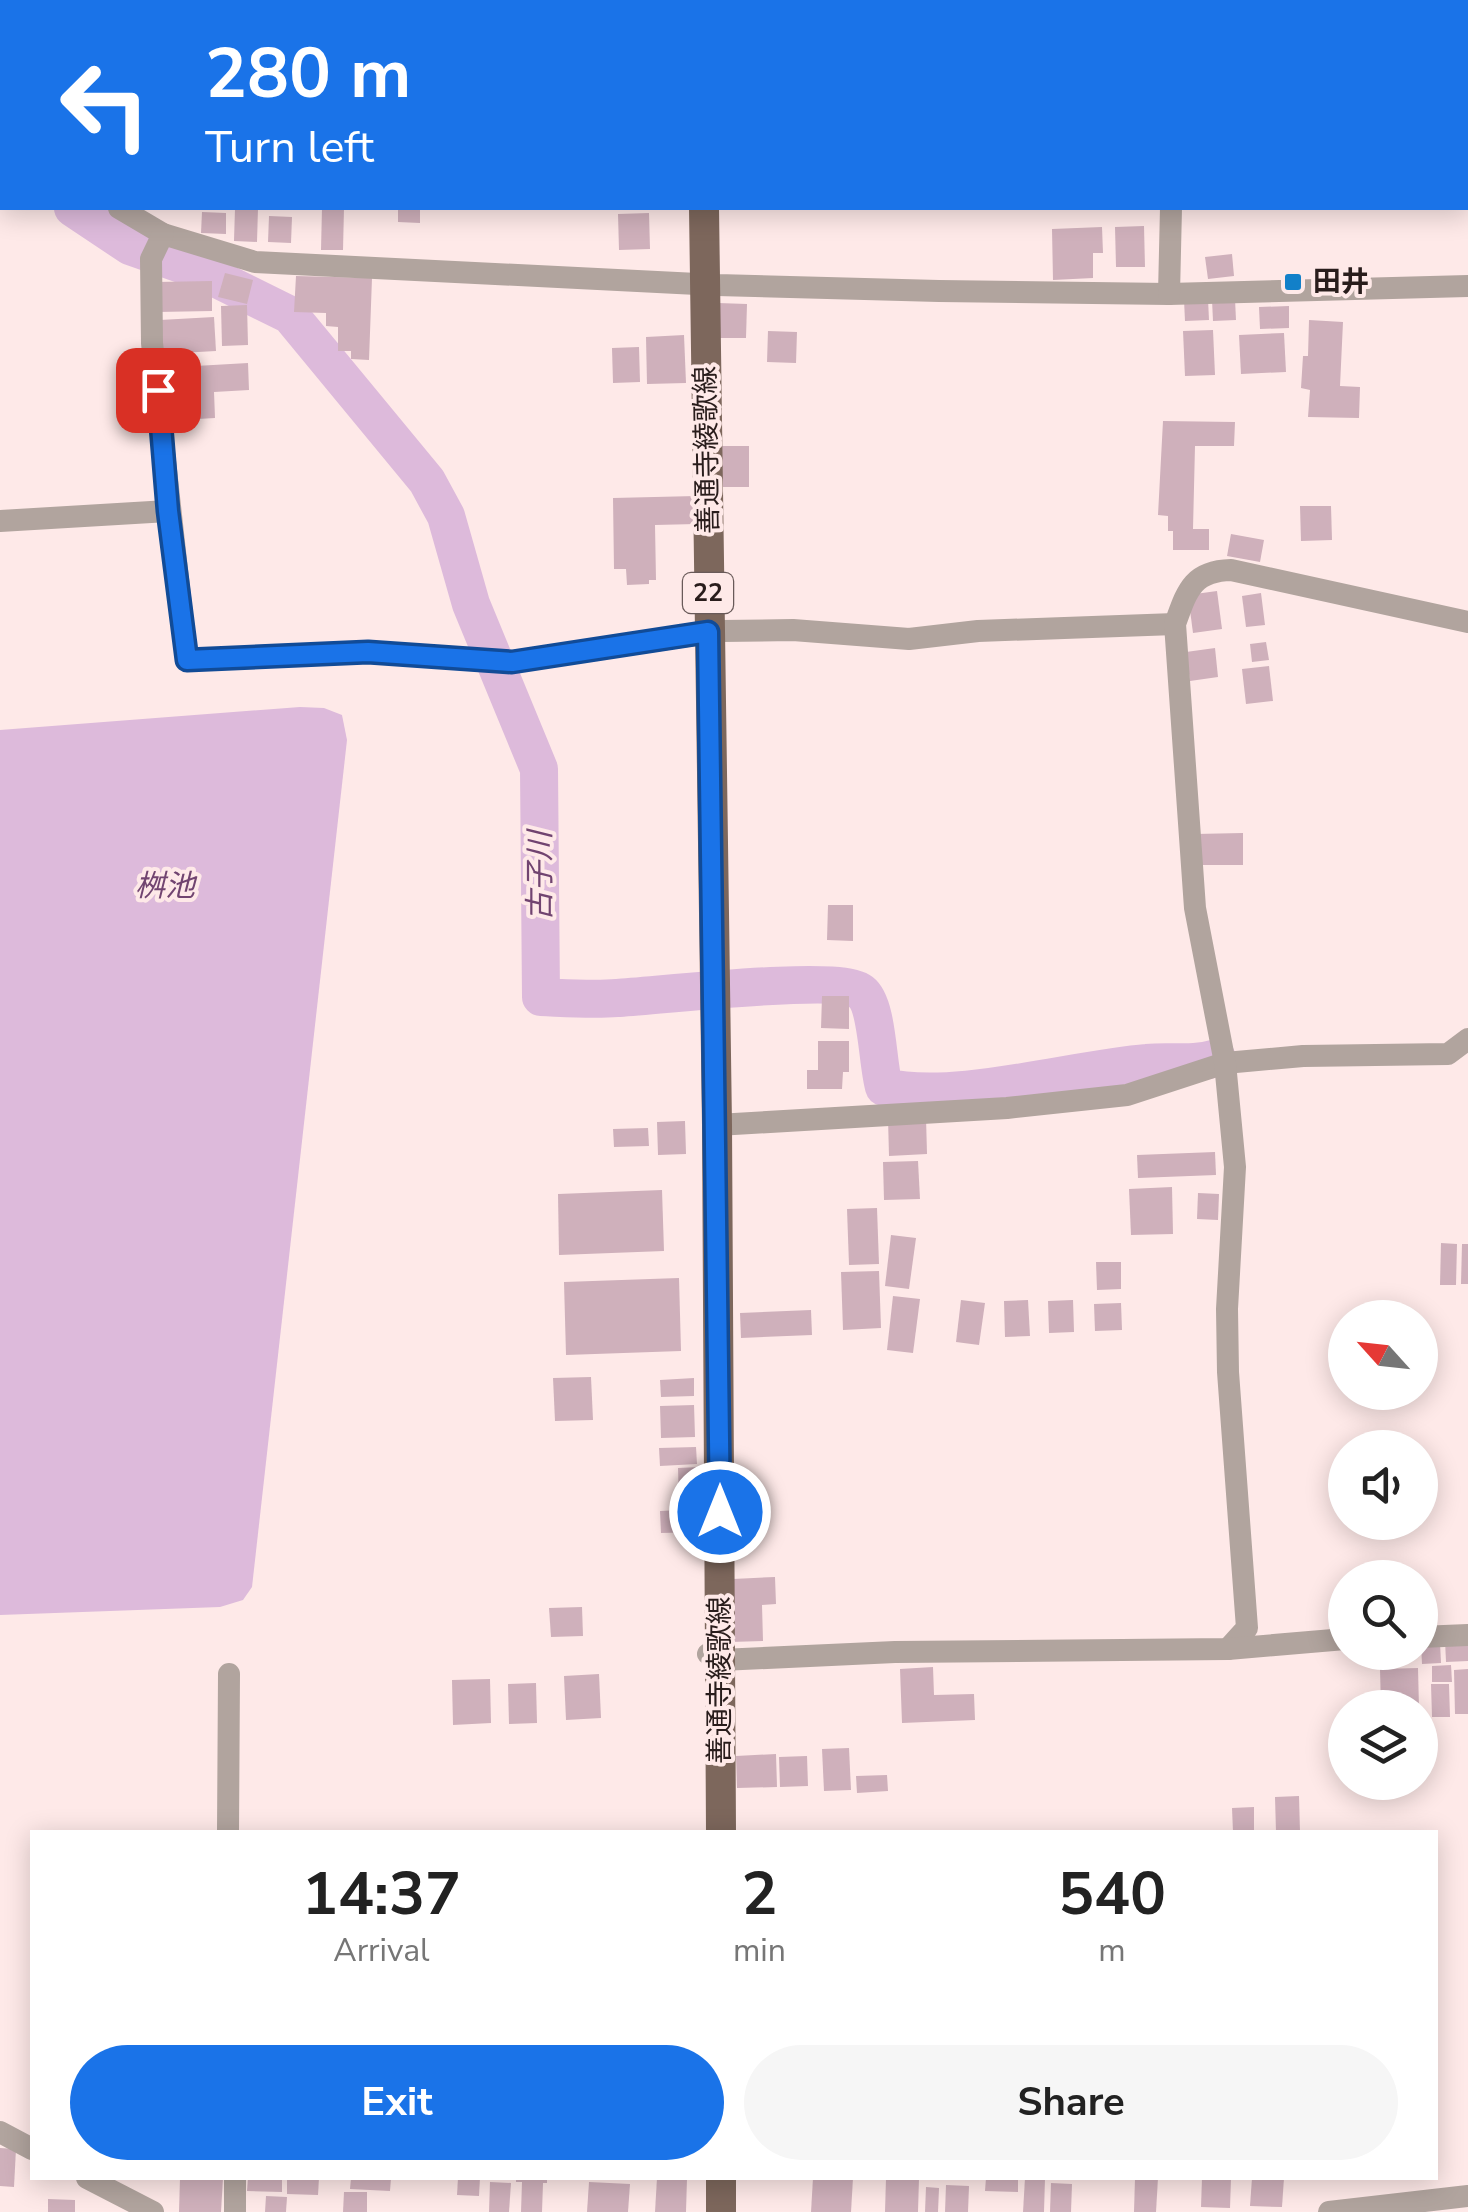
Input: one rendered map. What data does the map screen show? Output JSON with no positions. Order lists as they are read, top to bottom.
{
  "streets": {
    "main road": ["善通寺綾歌線", "22"]
  },
  "water": ["古子川", "桝池"],
  "places": {
    "transit": ["田井"]
  },
  "north": "top left",
  "page": {
    "turn": ["280 m", "Turn left"],
    "eta": [
      "14:37",
      "Arrival",
      "2",
      "min",
      "540",
      "m"
    ],
    "buttons": ["Exit", "Share"]
  }
}
